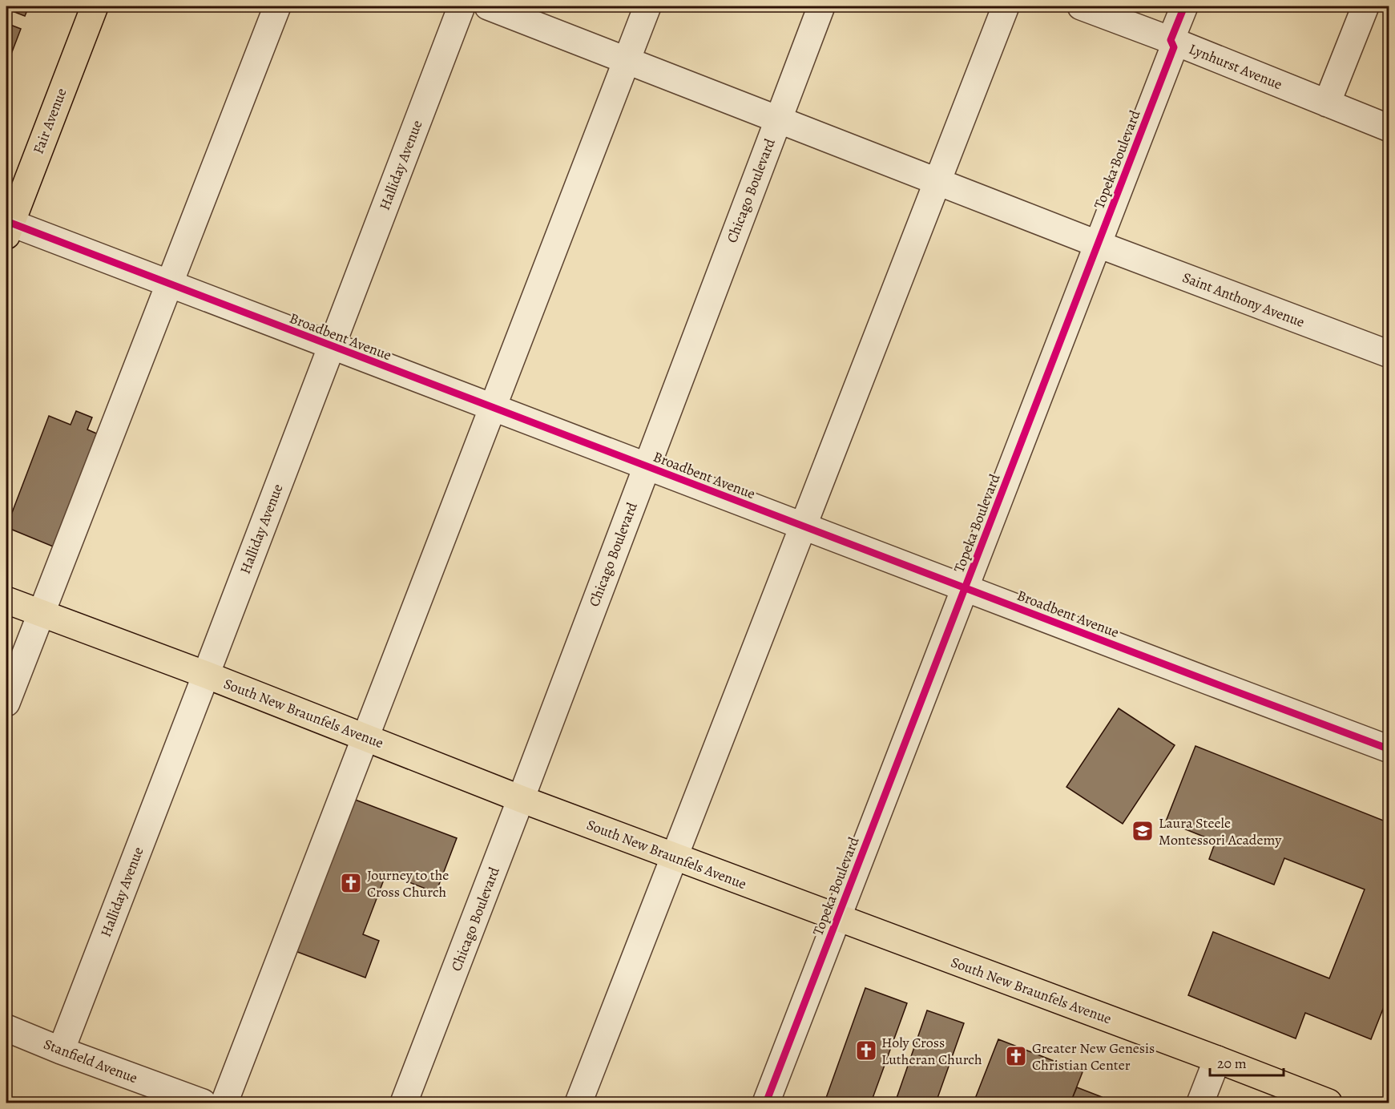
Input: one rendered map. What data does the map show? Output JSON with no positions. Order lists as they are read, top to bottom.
{
  "streets": {
    "main road": ["Fair Avenue", "South New Braunfels Avenue"],
    "street": [
      "Lynhurst Avenue",
      "Topeka Boulevard",
      "Halliday Avenue",
      "Chicago Boulevard",
      "Saint Anthony Avenue",
      "Broadbent Avenue",
      "Stanfield Avenue"
    ]
  },
  "crossings": [
    ["Lynhurst Avenue", "Topeka Boulevard"],
    ["Fair Avenue", "Broadbent Avenue"],
    ["Topeka Boulevard", "Saint Anthony Avenue"],
    ["Topeka Boulevard", "Broadbent Avenue"],
    ["Topeka Boulevard", "South New Braunfels Avenue"],
    ["Halliday Avenue", "Broadbent Avenue"],
    ["Halliday Avenue", "South New Braunfels Avenue"],
    ["Halliday Avenue", "Stanfield Avenue"],
    ["Chicago Boulevard", "Saint Anthony Avenue"],
    ["Chicago Boulevard", "Broadbent Avenue"],
    ["Chicago Boulevard", "South New Braunfels Avenue"]
  ],
  "places": {
    "school or university": ["Laura Steele Montessori Academy"],
    "church": ["Journey to the Cross Church", "Holy Cross Lutheran Church", "Greater New Genesis Christian Center"]
  },
  "scale_bar": "20 m"
}
